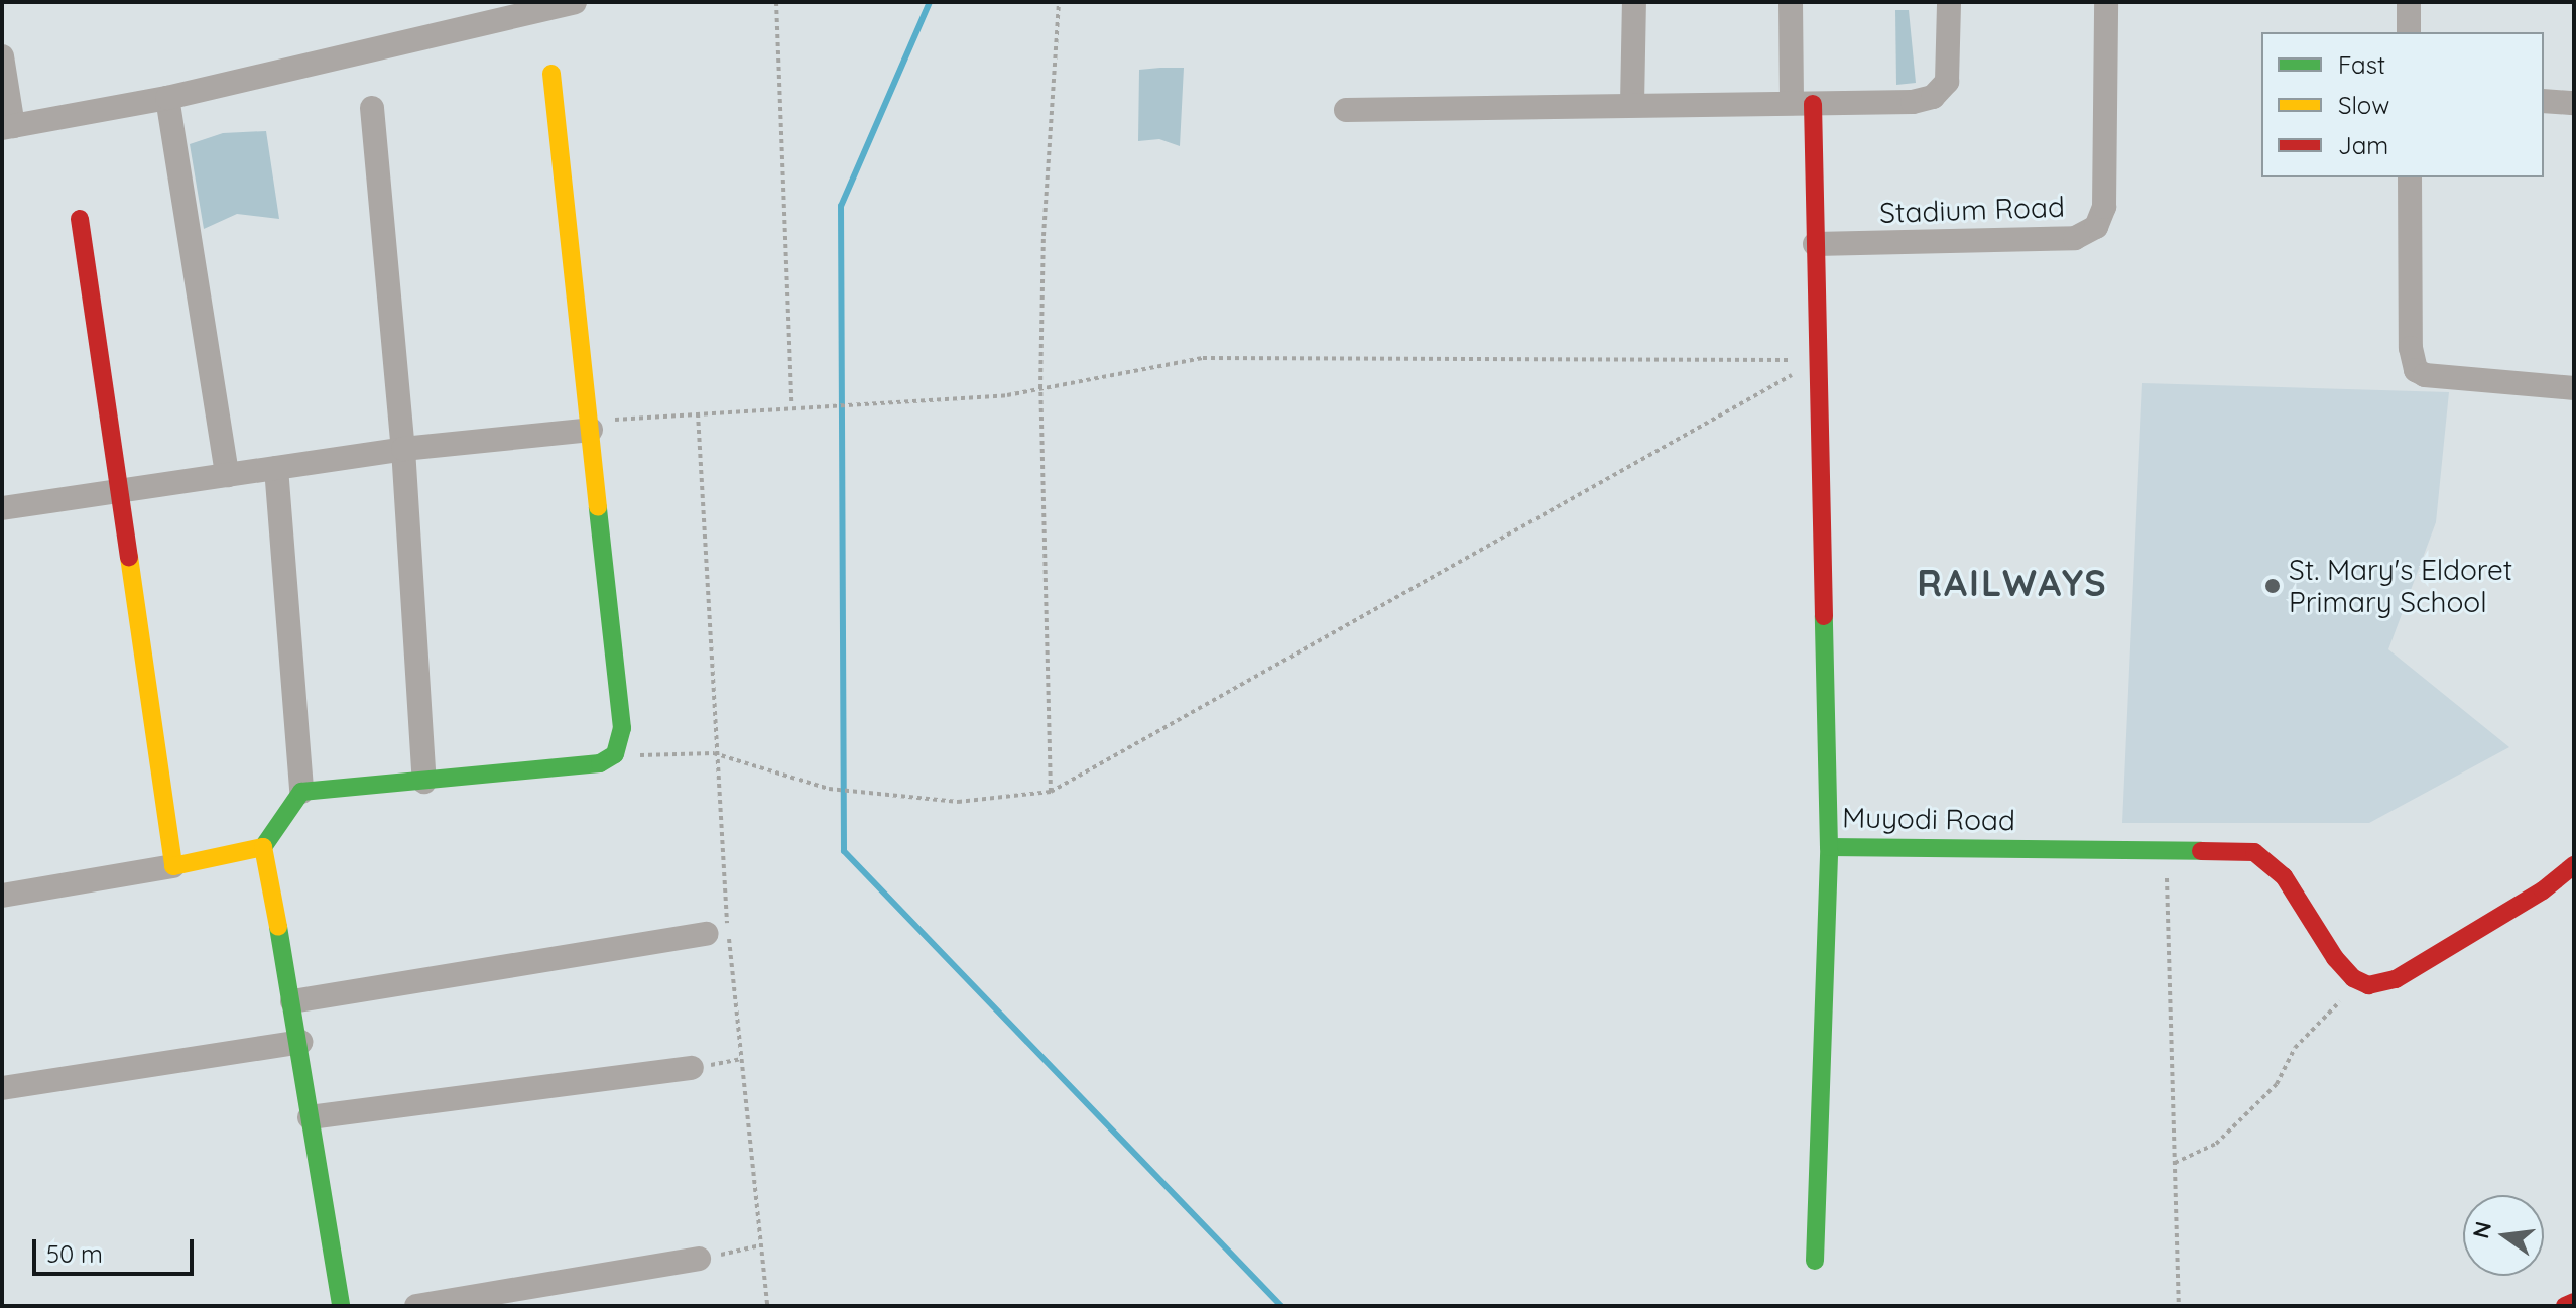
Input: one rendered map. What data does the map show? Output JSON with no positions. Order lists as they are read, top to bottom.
{
  "streets": {
    "main road": ["Muyodi Road"],
    "street": ["Stadium Road"]
  },
  "crossings": [
    ["Stadium Road", "Muyodi Road"]
  ],
  "districts": ["RAILWAYS"],
  "places": ["St. Mary's Eldoret Primary School"],
  "legend": ["Fast", "Slow", "Jam"],
  "scale_bar": "50 m",
  "north": "left"
}
